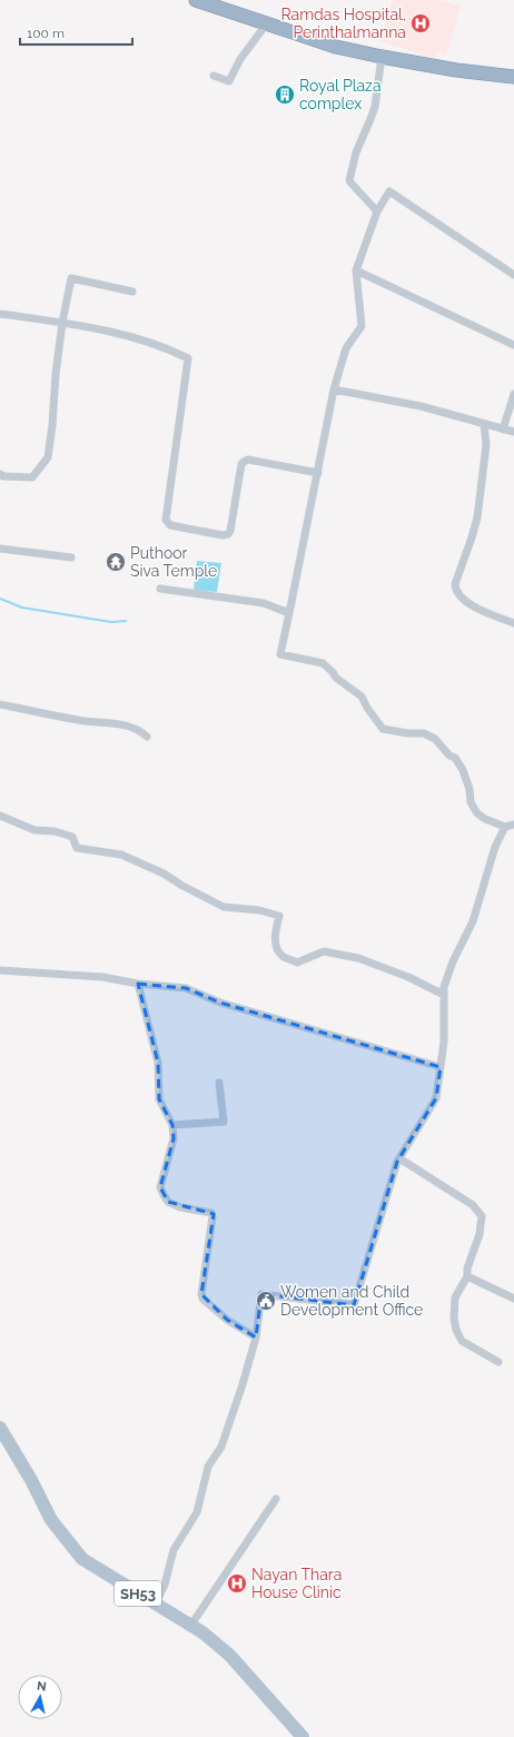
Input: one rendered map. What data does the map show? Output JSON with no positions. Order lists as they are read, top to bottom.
{
  "streets": {
    "main road": ["SH53"]
  },
  "places": {
    "hospital": ["Ramdas Hospital, Perinthalmanna", "Nayan Thara House Clinic"],
    "building": ["Royal Plaza complex"],
    "temple": ["Puthoor Siva Temple"],
    "public building": ["Women and Child Development Office"]
  },
  "scale_bar": "100 m",
  "north": "top"
}
